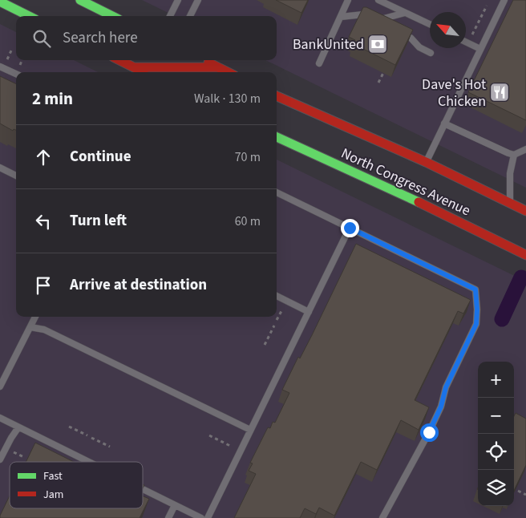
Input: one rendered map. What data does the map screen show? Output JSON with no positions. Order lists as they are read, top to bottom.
{
  "streets": {
    "main road": ["North Congress Avenue"]
  },
  "places": {
    "bank": ["BankUnited"],
    "restaurant": ["Dave's Hot Chicken"]
  },
  "legend": ["Fast", "Jam"],
  "north": "top left",
  "page": {
    "search": "Search here",
    "heading": ["2 min", "Walk · 130 m"],
    "list": [
      ["Continue", "70 m"],
      ["Turn left", "60 m"],
      "Arrive at destination"
    ],
    "map_buttons": ["+", "−"]
  }
}
